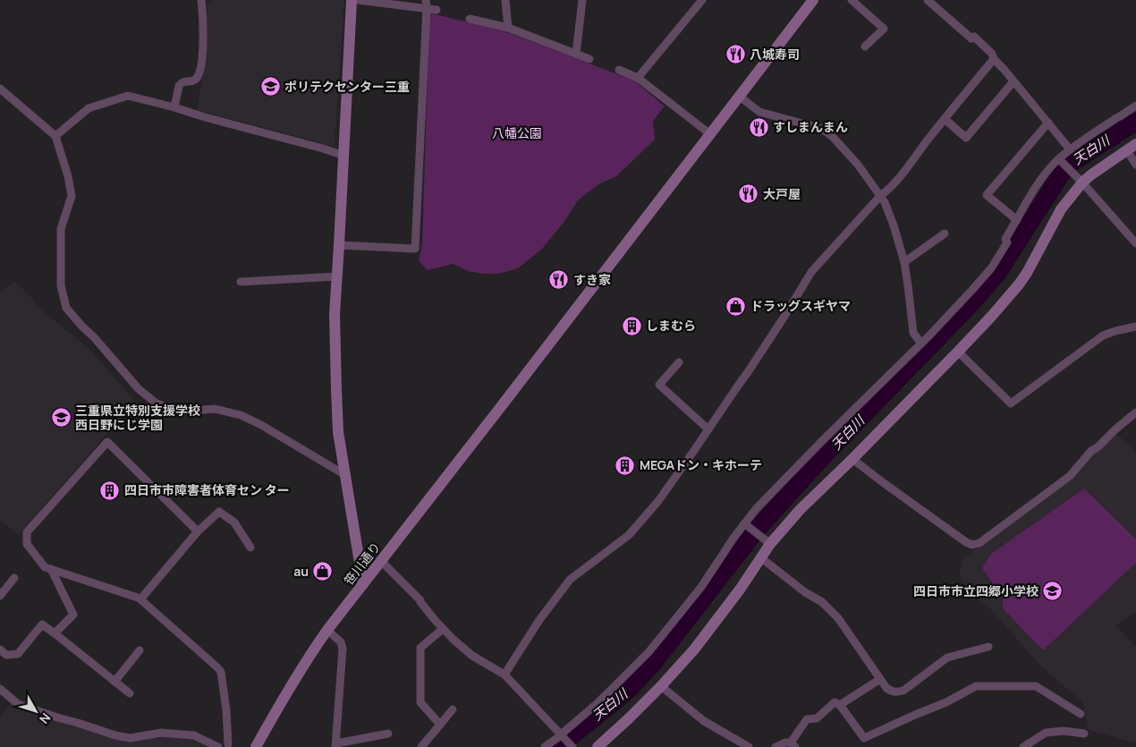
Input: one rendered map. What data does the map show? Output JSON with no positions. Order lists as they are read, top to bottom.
{
  "streets": {
    "street": ["笹川通り"]
  },
  "water": ["天白川"],
  "parks": ["八幡公園"],
  "places": {
    "restaurant": [
      "八城寿司",
      "すしまんまん",
      "大戸屋",
      "すき家"
    ],
    "school or university": ["ポリテクセンター三重", "三重県立特別支援学校 西日野にじ学園", "四日市市立四郷小学校"],
    "shop": ["ドラッグスギヤマ", "au"],
    "building": ["しまむら", "MEGAドン・キホーテ", "四日市市障害者体育セン ター"]
  },
  "north": "bottom right"
}
